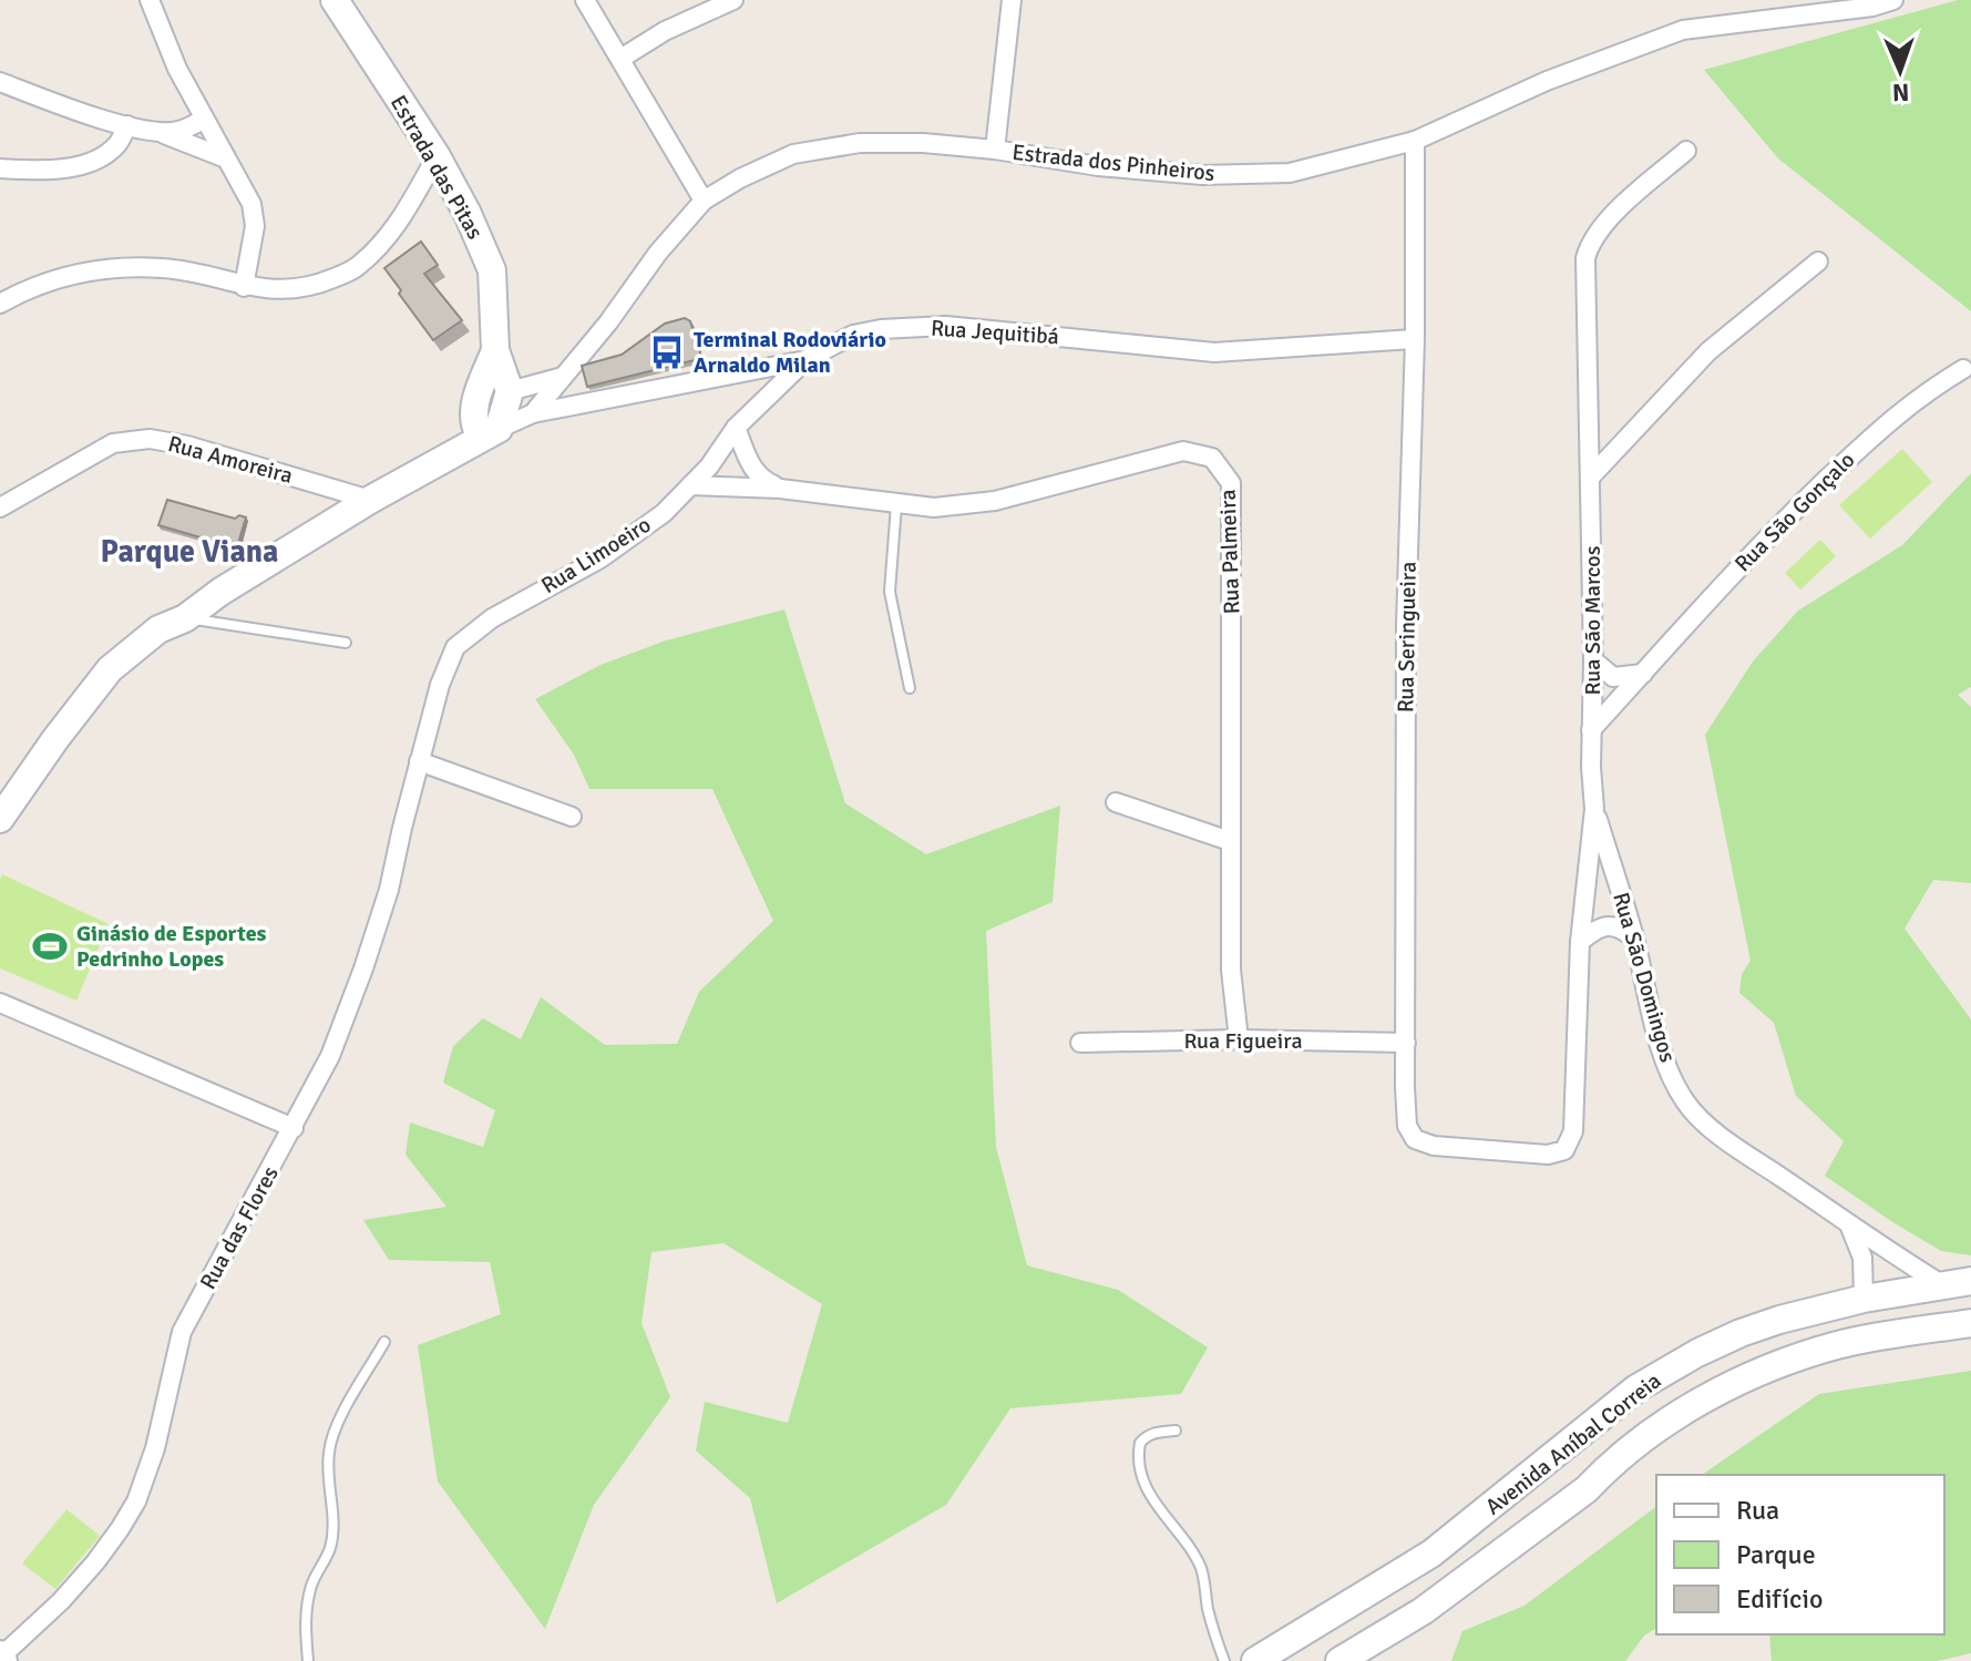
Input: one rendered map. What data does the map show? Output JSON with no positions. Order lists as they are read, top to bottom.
{
  "streets": {
    "main road": ["Estrada dos Pinheiros", "Estrada das Pitas", "Avenida Aníbal Correia"],
    "street": [
      "Rua Jequitibá",
      "Rua Amoreira",
      "Rua São Gonçalo",
      "Rua Palmeira",
      "Rua Limoeiro",
      "Rua São Marcos",
      "Rua Seringueira",
      "Rua São Domingos",
      "Rua Figueira",
      "Rua das Flores"
    ]
  },
  "crossings": [
    ["Estrada dos Pinheiros", "Rua Jequitibá"],
    ["Estrada dos Pinheiros", "Rua Amoreira"],
    ["Estrada dos Pinheiros", "Rua Seringueira"],
    ["Rua Jequitibá", "Rua Limoeiro"],
    ["Rua Jequitibá", "Rua Seringueira"],
    ["Rua São Gonçalo", "Rua São Marcos"],
    ["Rua Palmeira", "Rua Limoeiro"],
    ["Rua Palmeira", "Rua Figueira"],
    ["Rua Limoeiro", "Rua das Flores"],
    ["Rua São Marcos", "Rua Seringueira"],
    ["Rua São Marcos", "Rua São Domingos"],
    ["Rua Seringueira", "Rua Figueira"],
    ["Rua São Domingos", "Avenida Aníbal Correia"]
  ],
  "districts": ["Parque Viana"],
  "places": {
    "bus stop": ["Terminal Rodoviário Arnaldo Milan"],
    "sports": ["Ginásio de Esportes Pedrinho Lopes"]
  },
  "legend": ["Rua", "Parque", "Edifício"],
  "north": "bottom"
}
